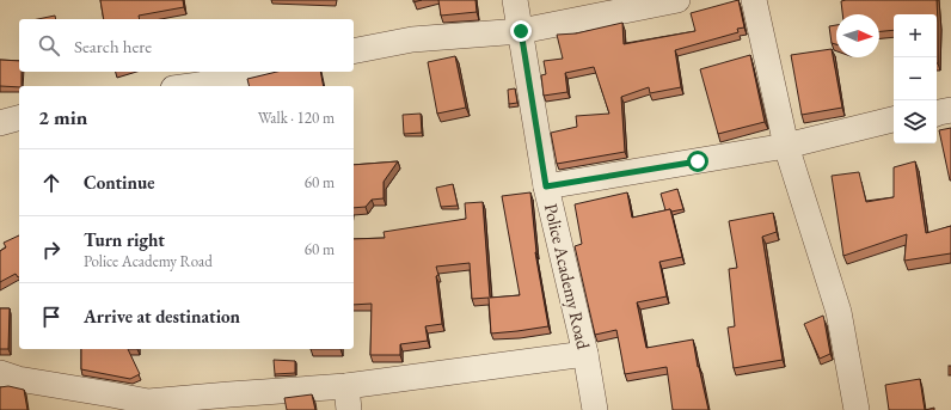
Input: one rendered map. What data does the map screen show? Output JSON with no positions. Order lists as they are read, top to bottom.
{
  "streets": {
    "street": ["Police Academy Road"]
  },
  "north": "right",
  "page": {
    "map_buttons": ["+", "−"],
    "search": "Search here",
    "heading": ["2 min", "Walk · 120 m"],
    "list": [
      ["Continue", "60 m"],
      ["Turn right", "Police Academy Road", "60 m"],
      "Arrive at destination"
    ]
  }
}
